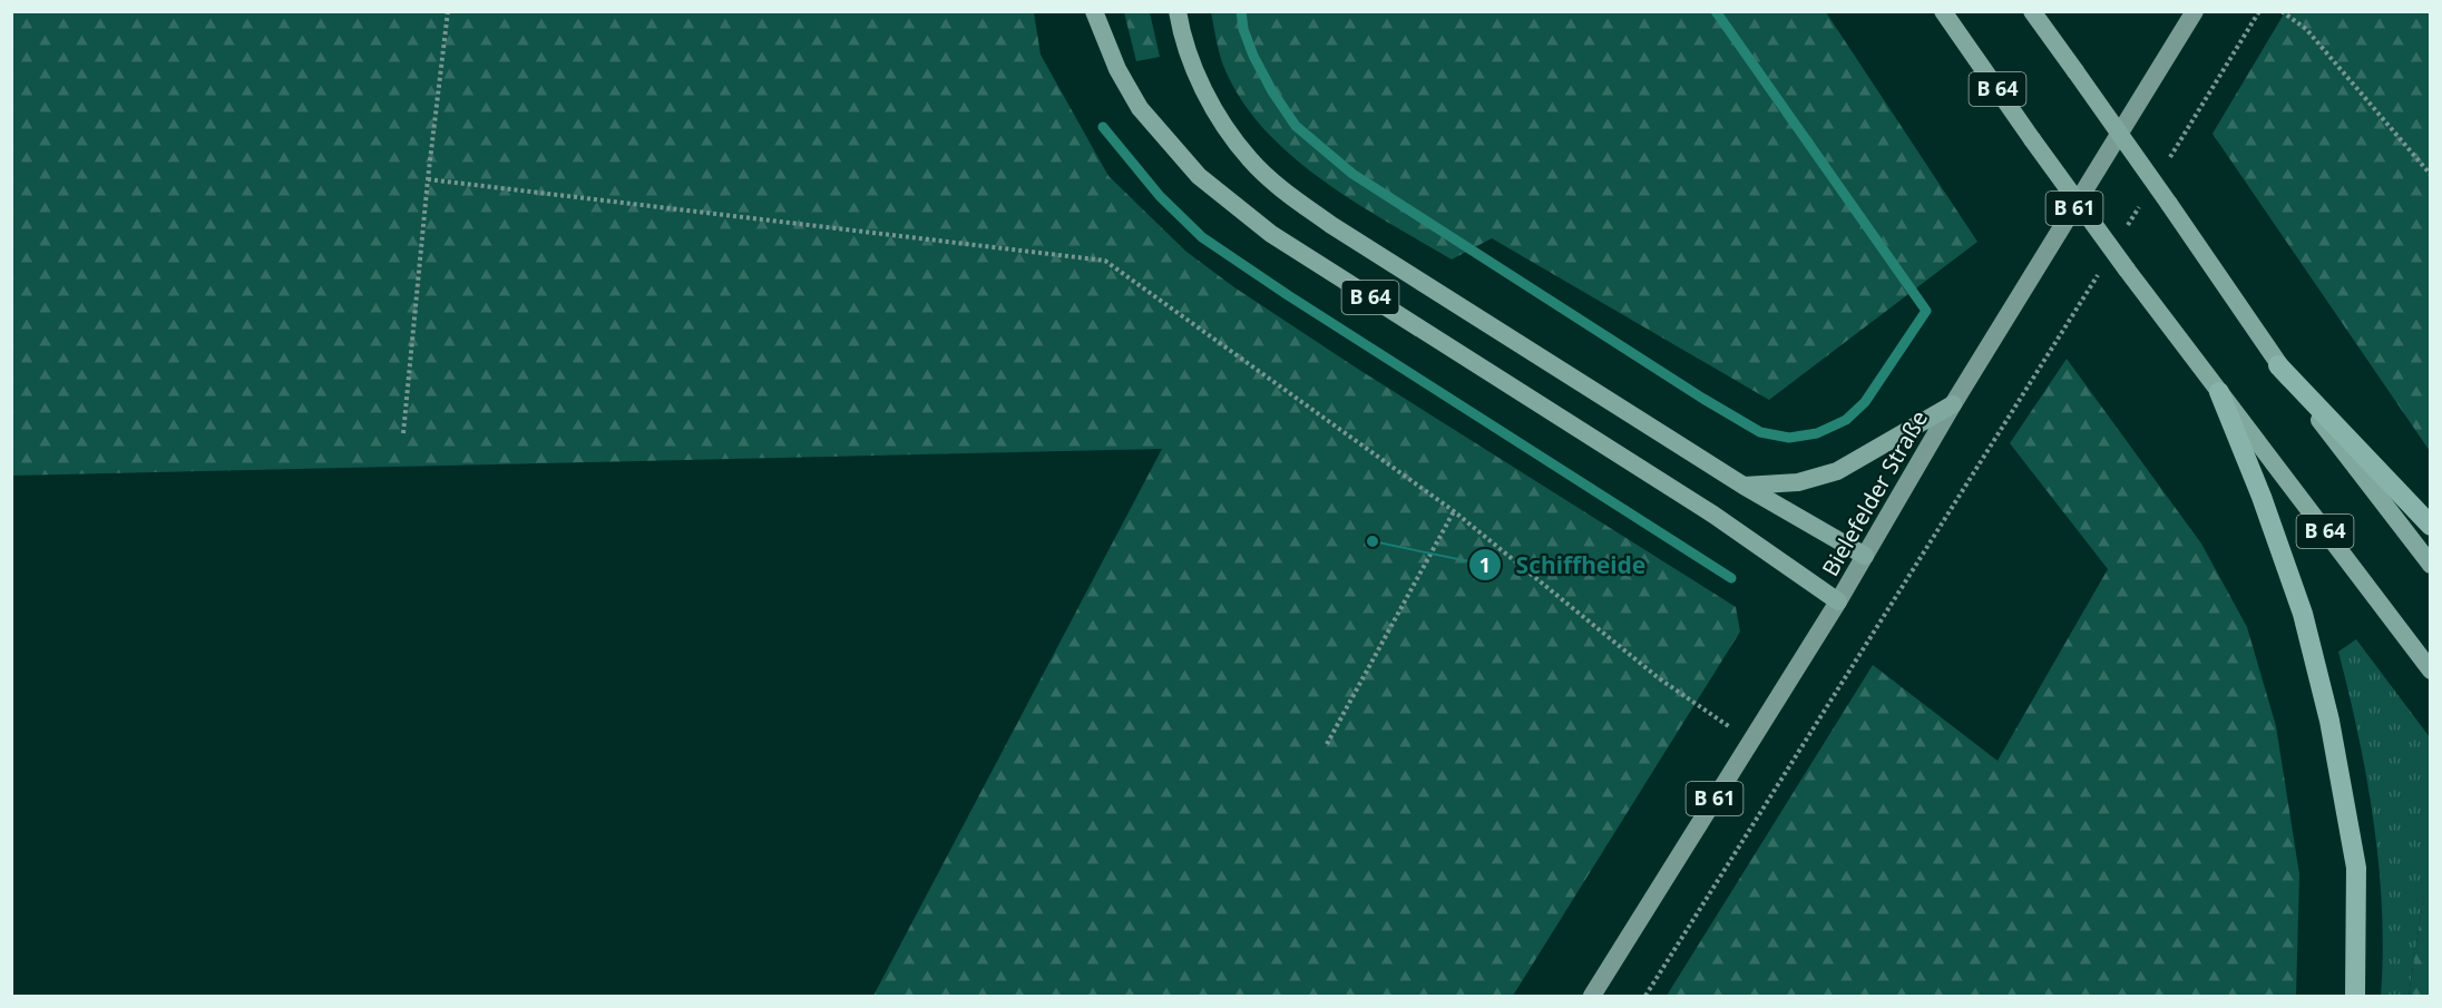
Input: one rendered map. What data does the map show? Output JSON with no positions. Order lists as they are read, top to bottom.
{
  "streets": {
    "highway": ["B 64", "B 61"],
    "main road": ["Bielefelder Straße"]
  },
  "crossings": [
    ["B 64", "Bielefelder Straße"],
    ["B 61", "Bielefelder Straße"]
  ],
  "places": ["Schiffheide"]
}
